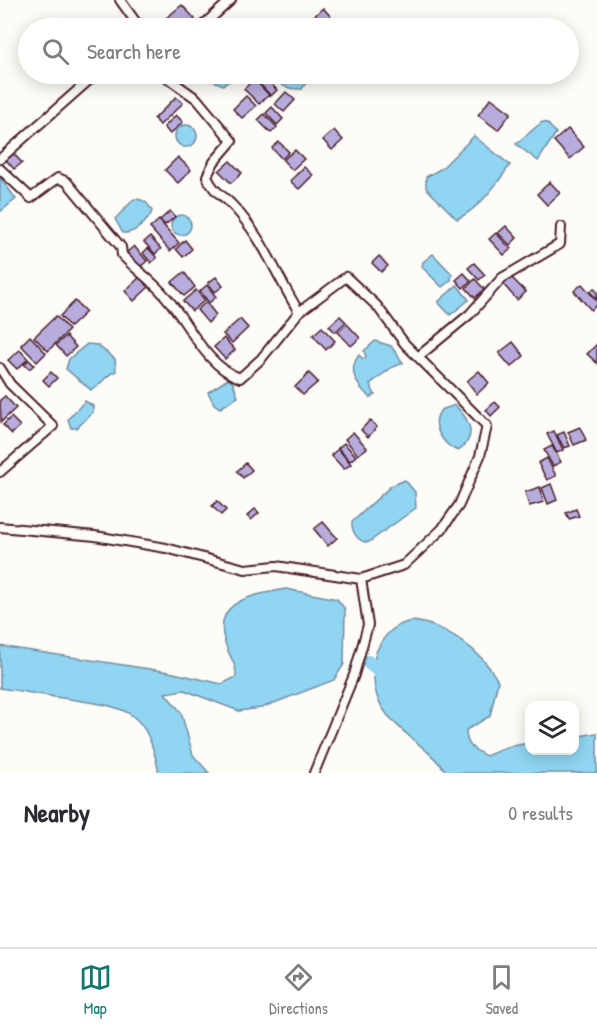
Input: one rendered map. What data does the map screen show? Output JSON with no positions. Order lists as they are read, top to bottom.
{
  "page": {
    "search": "Search here",
    "heading": ["Nearby", "0 results"],
    "nav": ["Map", "Directions", "Saved"]
  }
}
